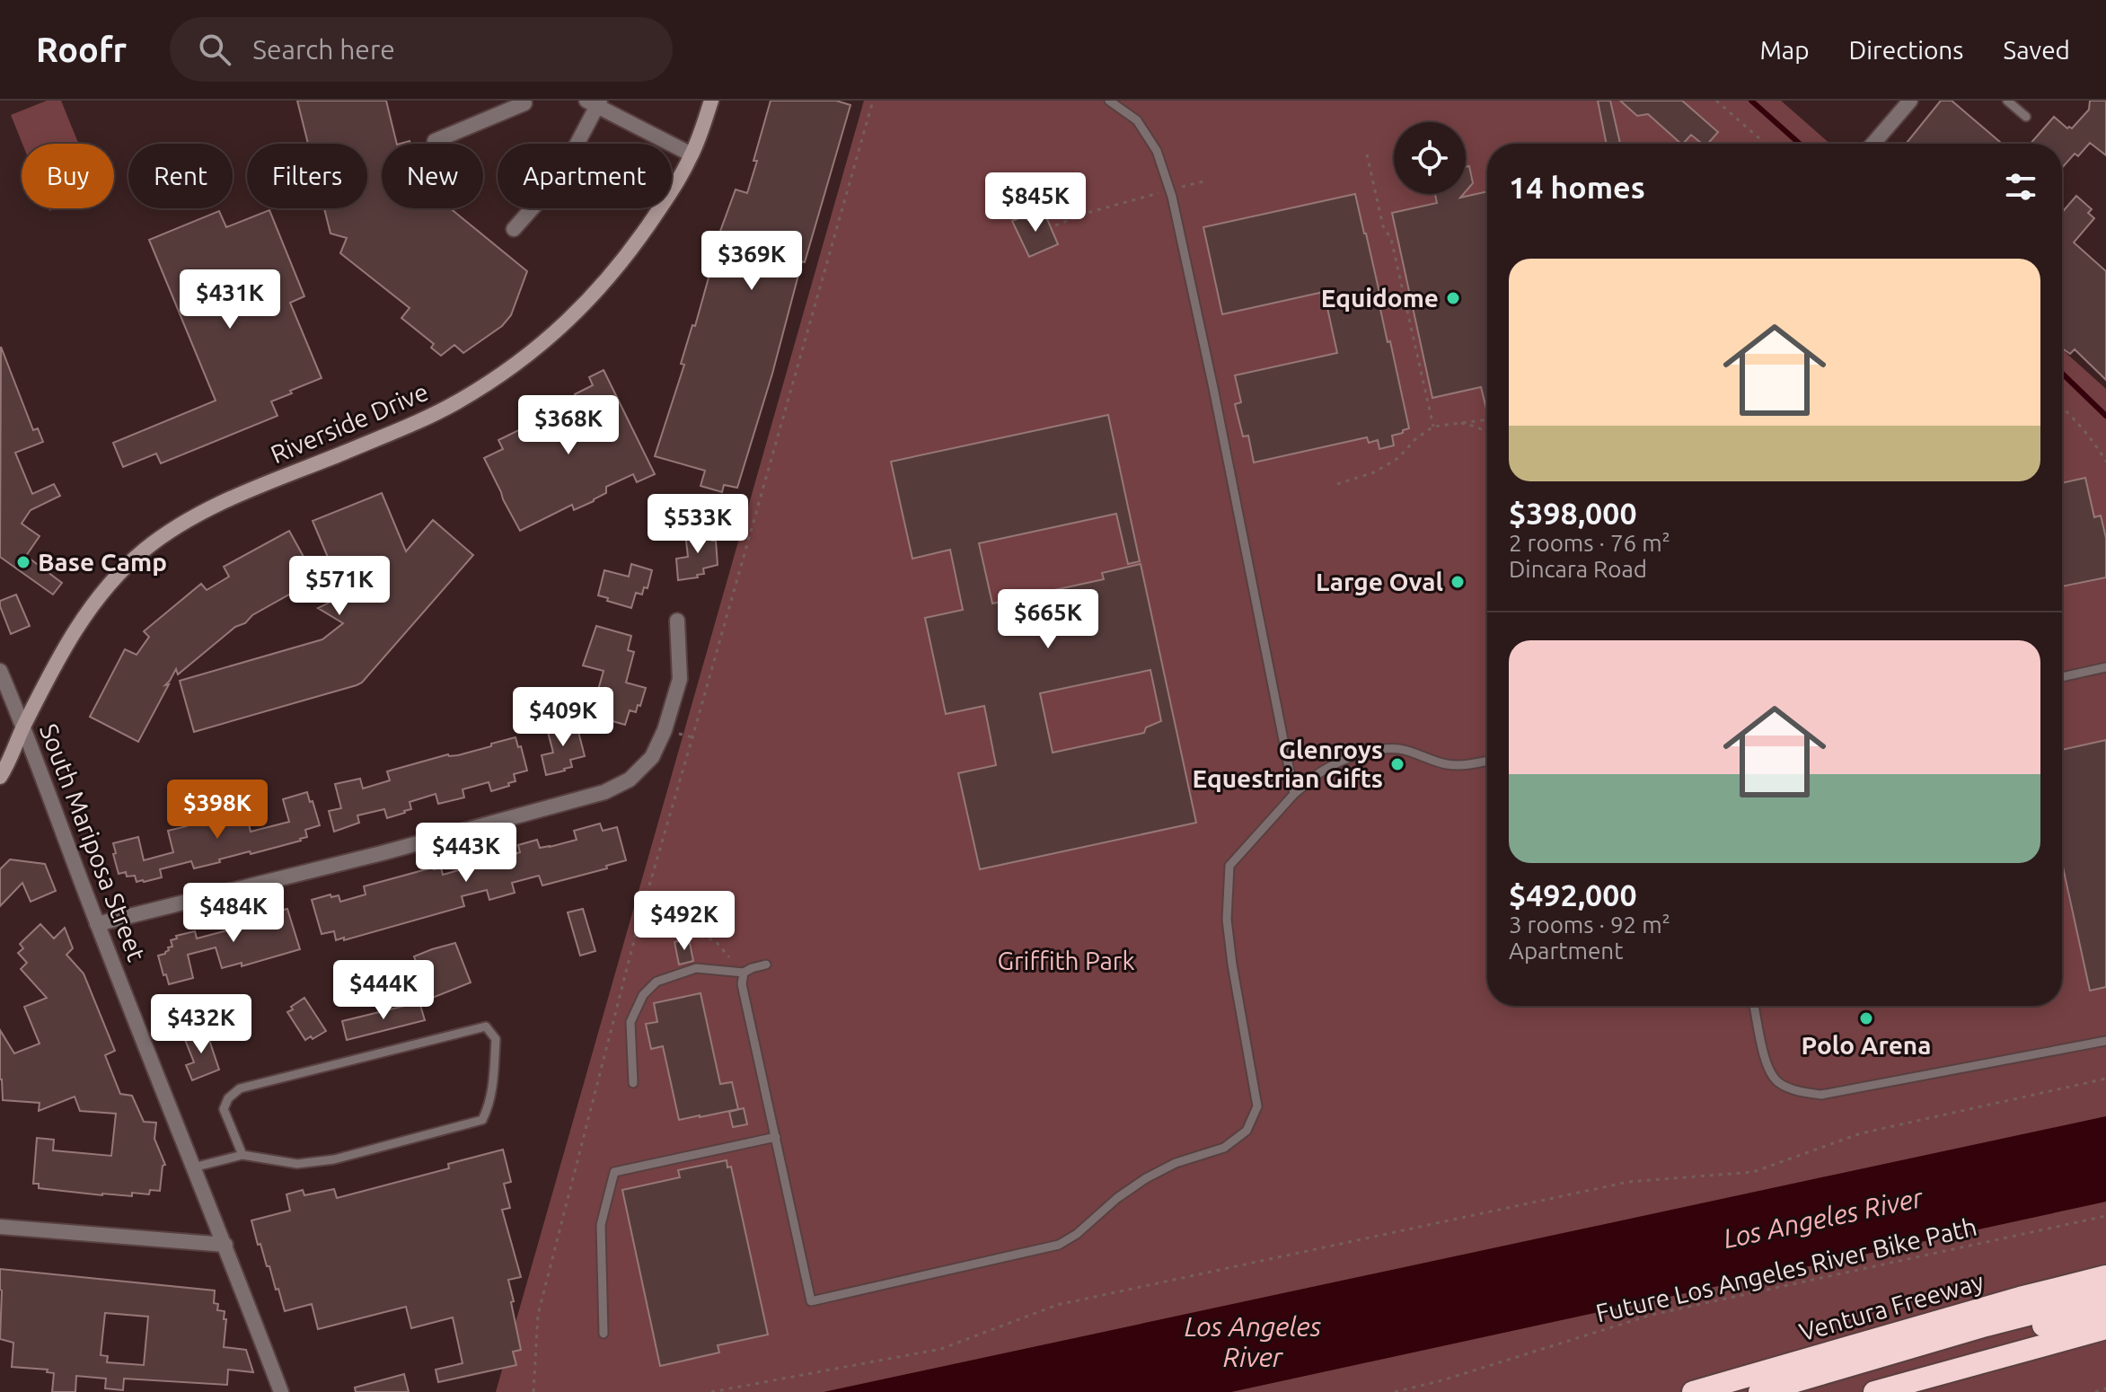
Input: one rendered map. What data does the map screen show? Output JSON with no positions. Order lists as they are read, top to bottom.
{
  "streets": {
    "highway": ["Ventura Freeway"],
    "main road": ["Riverside Drive"],
    "street": ["South Mariposa Street"],
    "path": ["Future Los Angeles River Bike Path"]
  },
  "crossings": [
    ["Riverside Drive", "South Mariposa Street"]
  ],
  "water": ["Los Angeles River"],
  "parks": ["Griffith Park"],
  "places": [
    "Equidome",
    "Base Camp",
    "Large Oval",
    "Glenroys Equestrian Gifts",
    "Polo Arena"
  ],
  "page": {
    "header": "Roofr",
    "search": "Search here",
    "nav": ["Map", "Directions", "Saved"],
    "chip": [
      "Buy",
      "Rent",
      "Filters",
      "New",
      "Apartment"
    ],
    "heading": "14 homes",
    "price": [
      "$845K",
      "$369K",
      "$431K",
      "$368K",
      "$533K",
      "$571K",
      "$665K",
      "$409K",
      "$398K",
      "$443K",
      "$484K",
      "$492K",
      "$444K",
      "$432K"
    ],
    "list": [
      {
        "name": "$398,000",
        "note": "2 rooms · 76 m² · Dincara Road"
      },
      {
        "name": "$492,000",
        "note": "3 rooms · 92 m² · Apartment"
      }
    ]
  }
}
